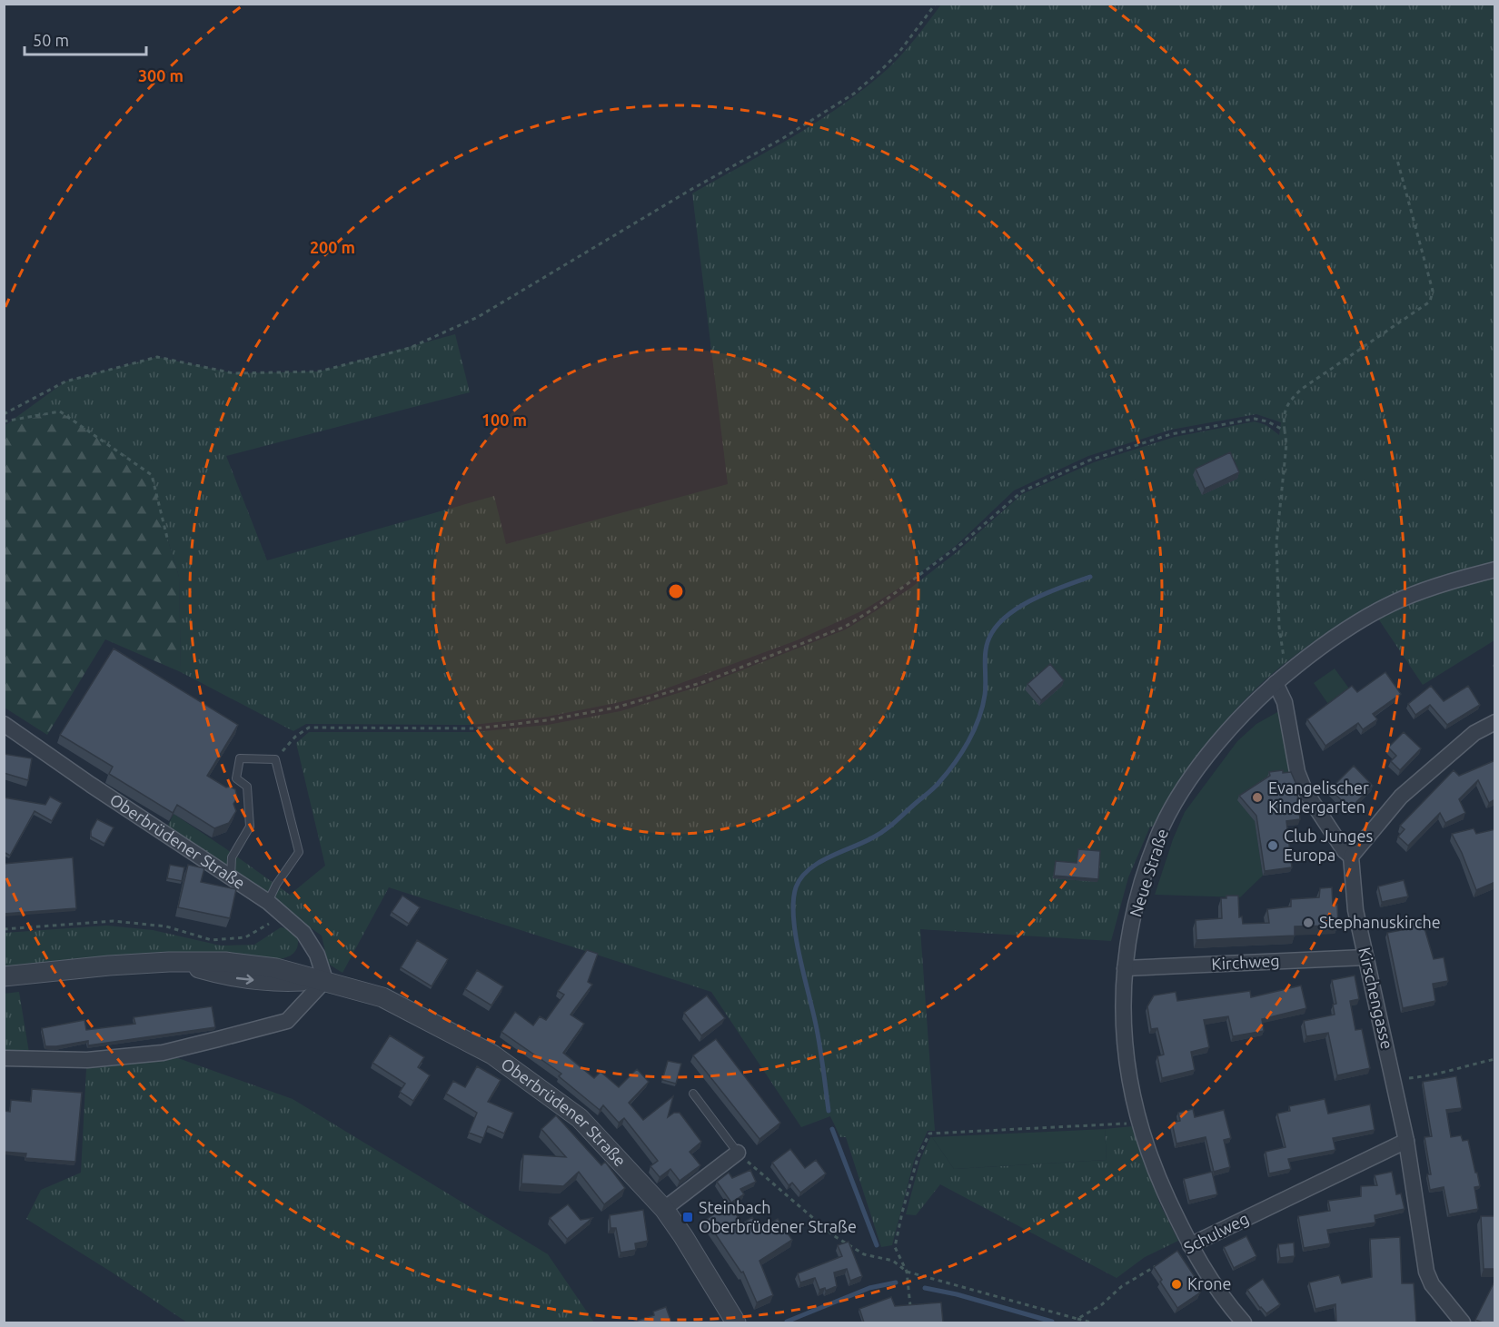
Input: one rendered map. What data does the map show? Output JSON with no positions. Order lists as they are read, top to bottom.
{
  "streets": {
    "street": [
      "Oberbrüdener Straße",
      "Neue Straße",
      "Kirchweg",
      "Kirschengasse",
      "Schulweg"
    ]
  },
  "crossings": [
    ["Neue Straße", "Kirchweg"],
    ["Neue Straße", "Schulweg"],
    ["Kirchweg", "Kirschengasse"],
    ["Kirschengasse", "Schulweg"]
  ],
  "places": {
    "other": [
      "Evangelischer Kindergarten",
      "Club Junges Europa",
      "Stephanuskirche",
      "Krone"
    ],
    "transit": ["Steinbach Oberbrüdener Straße"]
  },
  "scale_bar": "50 m",
  "rings": ["300 m", "200 m", "100 m"]
}
